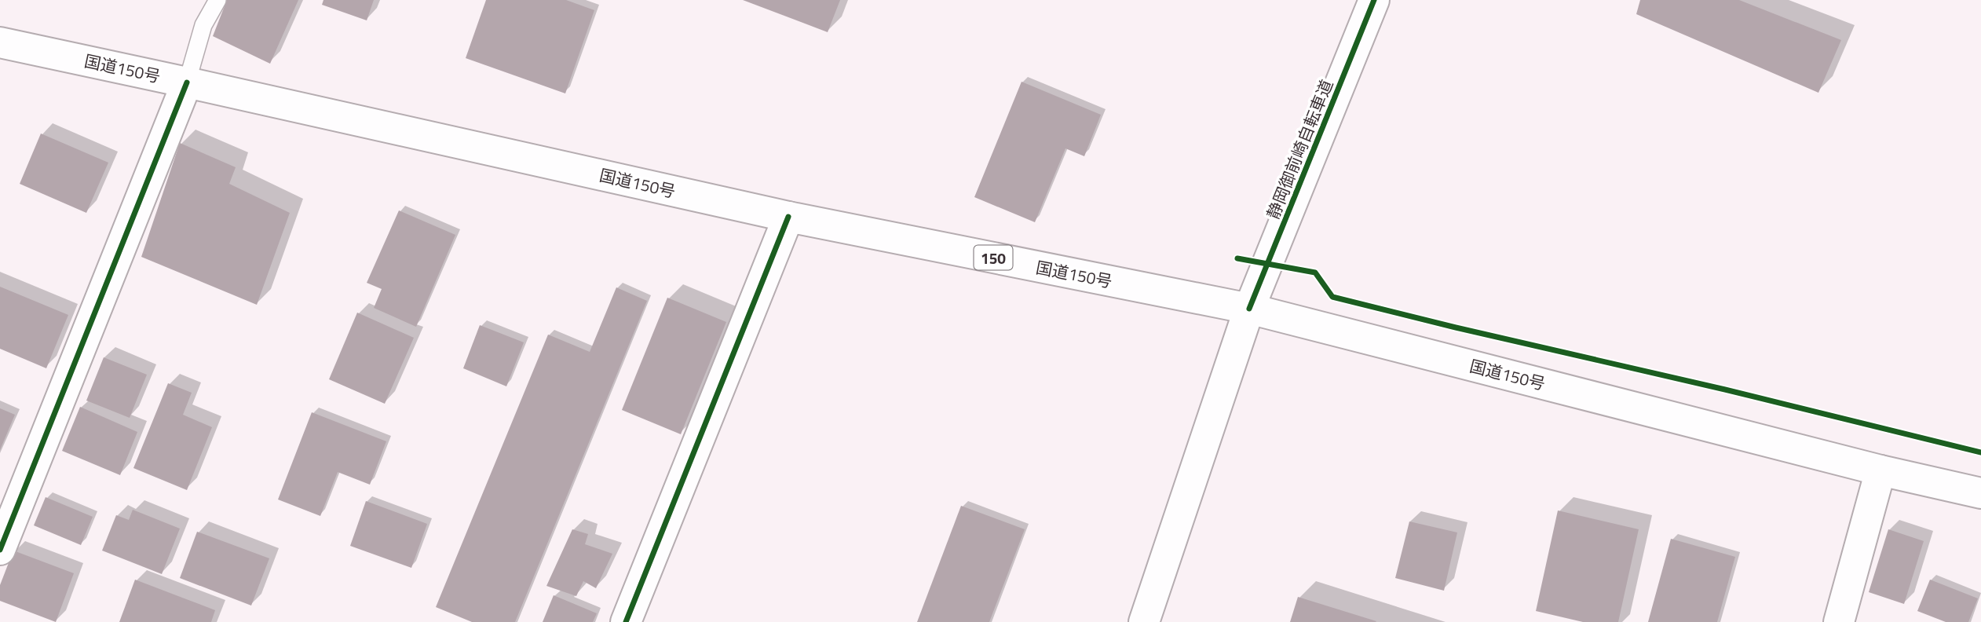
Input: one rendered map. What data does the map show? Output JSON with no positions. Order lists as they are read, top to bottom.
{
  "streets": {
    "main road": ["国道150号", "静岡御前崎自転車道", "150"]
  },
  "crossings": [
    ["国道150号", "静岡御前崎自転車道"]
  ]
}
